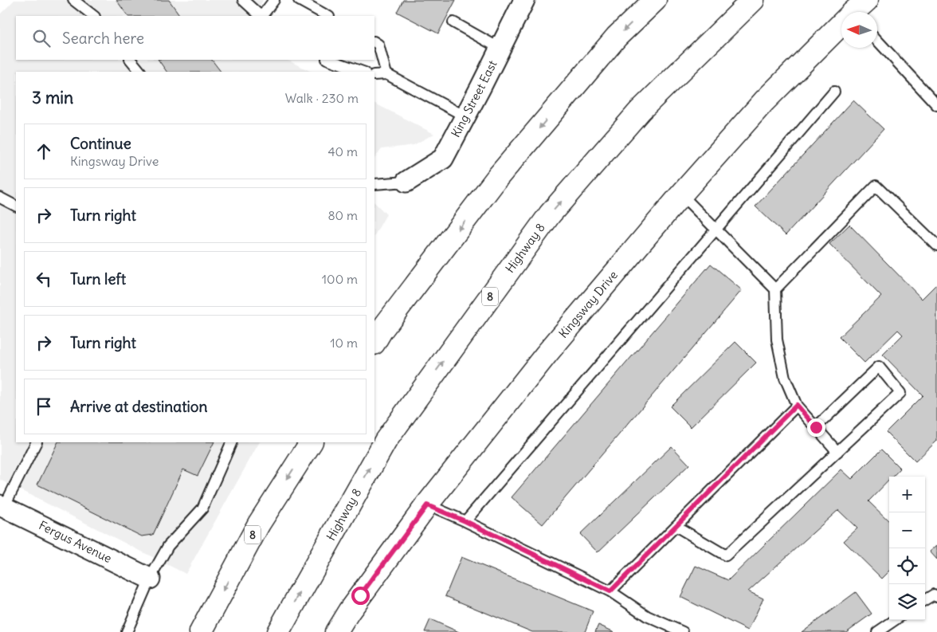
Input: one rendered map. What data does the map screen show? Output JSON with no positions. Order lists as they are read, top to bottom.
{
  "streets": {
    "main road": ["Highway 8", "8", "Kingsway Drive"],
    "street": ["King Street East", "Fergus Avenue"]
  },
  "north": "left",
  "page": {
    "search": "Search here",
    "heading": ["3 min", "Walk · 230 m"],
    "list": [
      ["Continue", "Kingsway Drive", "40 m"],
      ["Turn right", "80 m"],
      ["Turn left", "100 m"],
      ["Turn right", "10 m"],
      "Arrive at destination"
    ],
    "map_buttons": ["+", "−"]
  }
}
